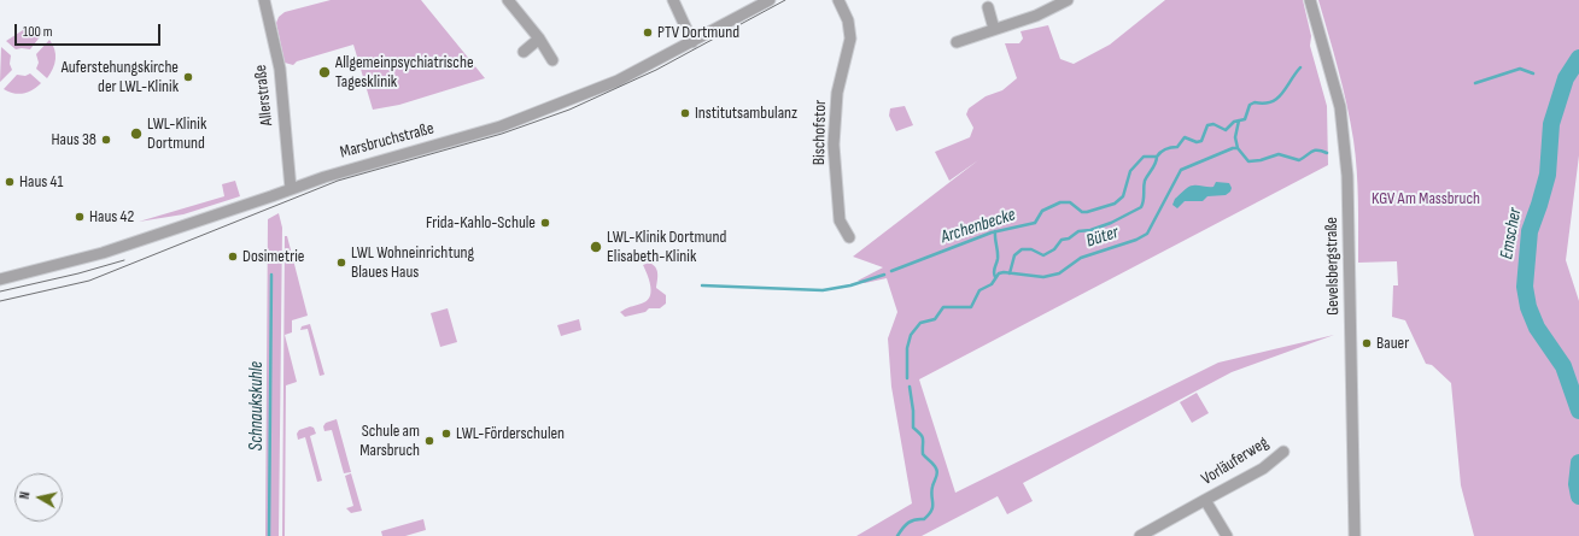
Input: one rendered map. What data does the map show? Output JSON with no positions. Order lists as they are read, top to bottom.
{
  "streets": {
    "street": [
      "Allerstraße",
      "Bischofstor",
      "Marsbruchstraße",
      "Gevelsbergstraße",
      "Vorläuferweg"
    ]
  },
  "crossings": [
    ["Allerstraße", "Marsbruchstraße"]
  ],
  "water": [
    "Archenbecke",
    "Emscher",
    "Büter",
    "Schnaukskuhle"
  ],
  "parks": ["KGV Am Massbruch"],
  "places": [
    "PTV Dortmund",
    "Allgemeinpsychiatrische Tagesklinik",
    "Auferstehungskirche der LWL-Klinik",
    "Institutsambulanz",
    "LWL-Klinik Dortmund",
    "Haus 38",
    "Haus 41",
    "Haus 42",
    "Frida-Kahlo-Schule",
    "LWL-Klinik Dortmund Elisabeth-Klinik",
    "Dosimetrie",
    "LWL Wohneinrichtung Blaues Haus",
    "Bauer",
    "LWL-Förderschulen",
    "Schule am Marsbruch"
  ],
  "scale_bar": "100 m",
  "north": "left"
}
